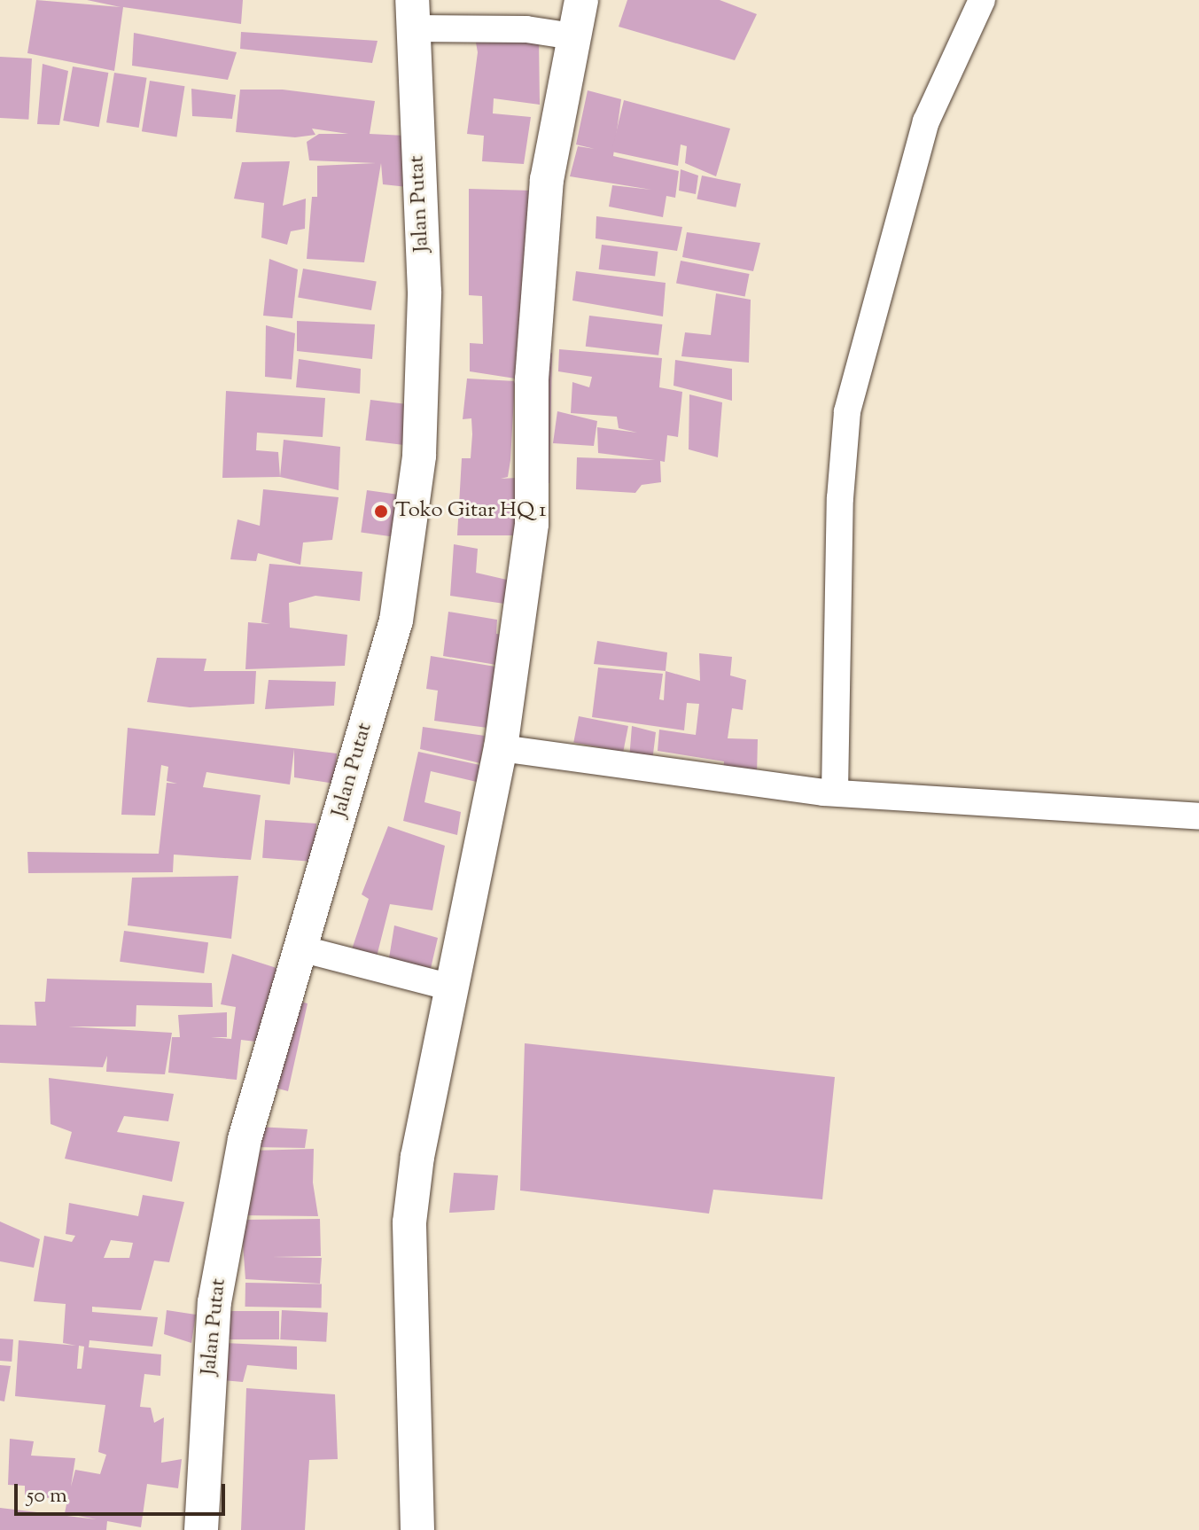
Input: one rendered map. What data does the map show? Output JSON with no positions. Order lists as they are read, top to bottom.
{
  "streets": {
    "street": ["Jalan Putat"]
  },
  "places": ["Toko Gitar HQ 1"],
  "scale_bar": "50 m"
}
